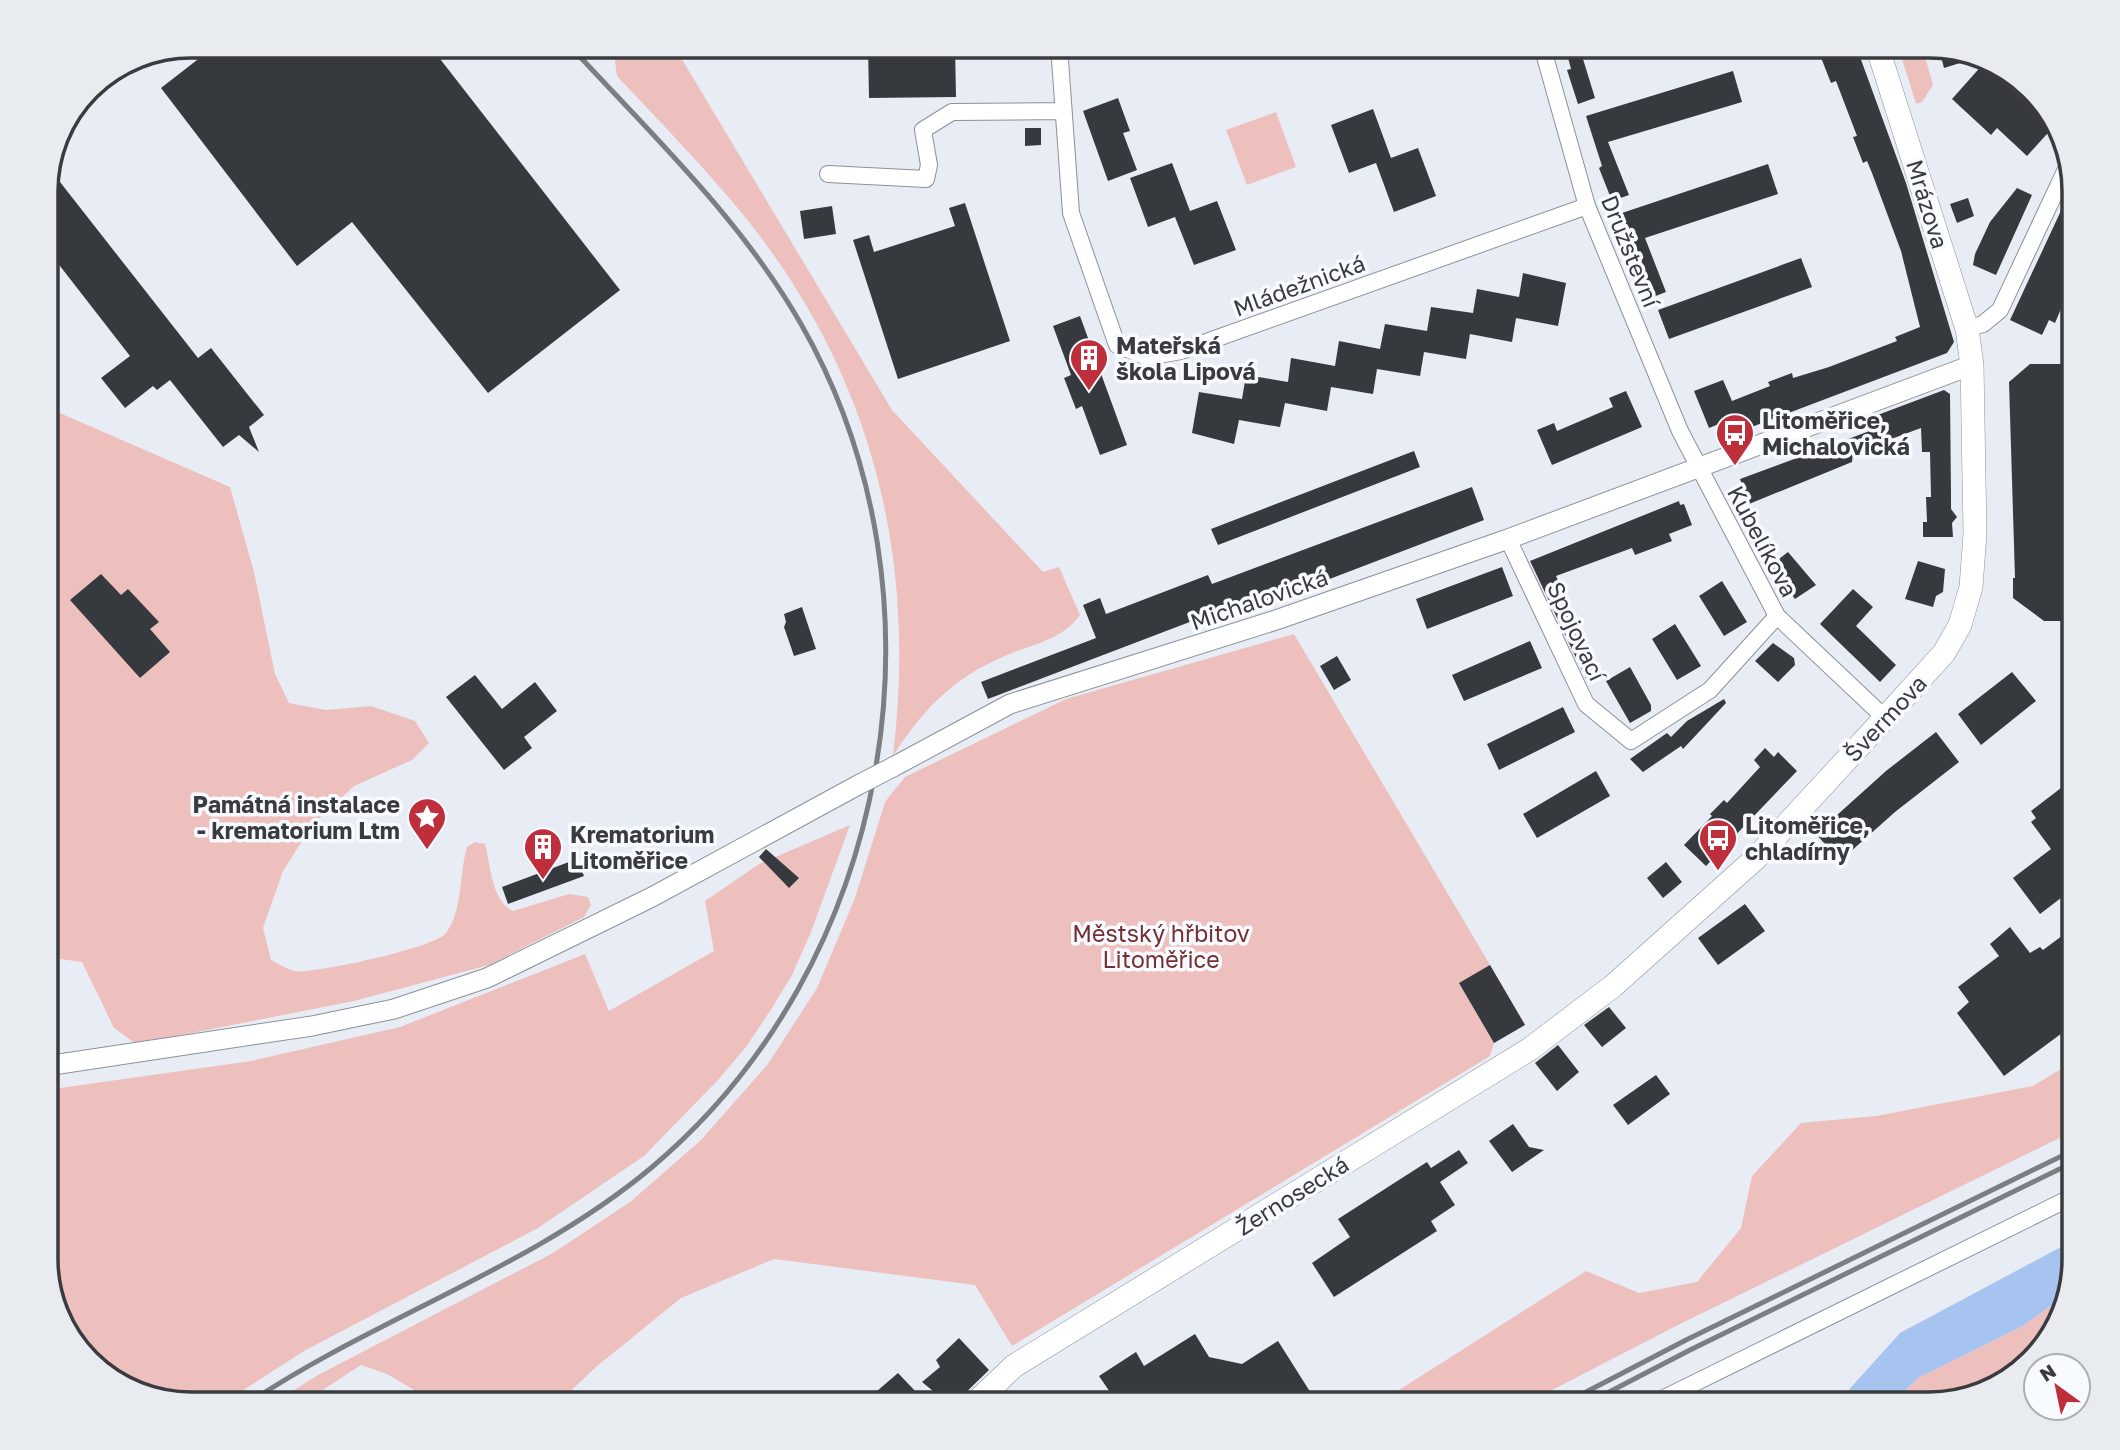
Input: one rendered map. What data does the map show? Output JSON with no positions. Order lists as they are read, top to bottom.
{
  "streets": {
    "main road": ["Mrázova", "Švermova", "Žernosecká"],
    "street": [
      "Družstevní",
      "Mládežnická",
      "Kubelíkova",
      "Michalovická",
      "Spojovací"
    ]
  },
  "crossings": [
    ["Mrázova", "Michalovická"],
    ["Mrázova", "Švermova"],
    ["Družstevní", "Mládežnická"],
    ["Družstevní", "Kubelíkova"],
    ["Družstevní", "Michalovická"],
    ["Kubelíkova", "Michalovická"],
    ["Kubelíkova", "Spojovací"],
    ["Kubelíkova", "Švermova"],
    ["Michalovická", "Spojovací"],
    ["Michalovická", "Švermova"],
    ["Švermova", "Žernosecká"]
  ],
  "parks": ["Městský hřbitov Litoměřice"],
  "places": {
    "building": ["Mateřská škola Lipová", "Krematorium Litoměřice"],
    "bus stop": ["Litoměřice, Michalovická", "Litoměřice, chladírny"],
    "place": ["Památná instalace - krematorium Ltm"]
  },
  "north": "top left"
}
